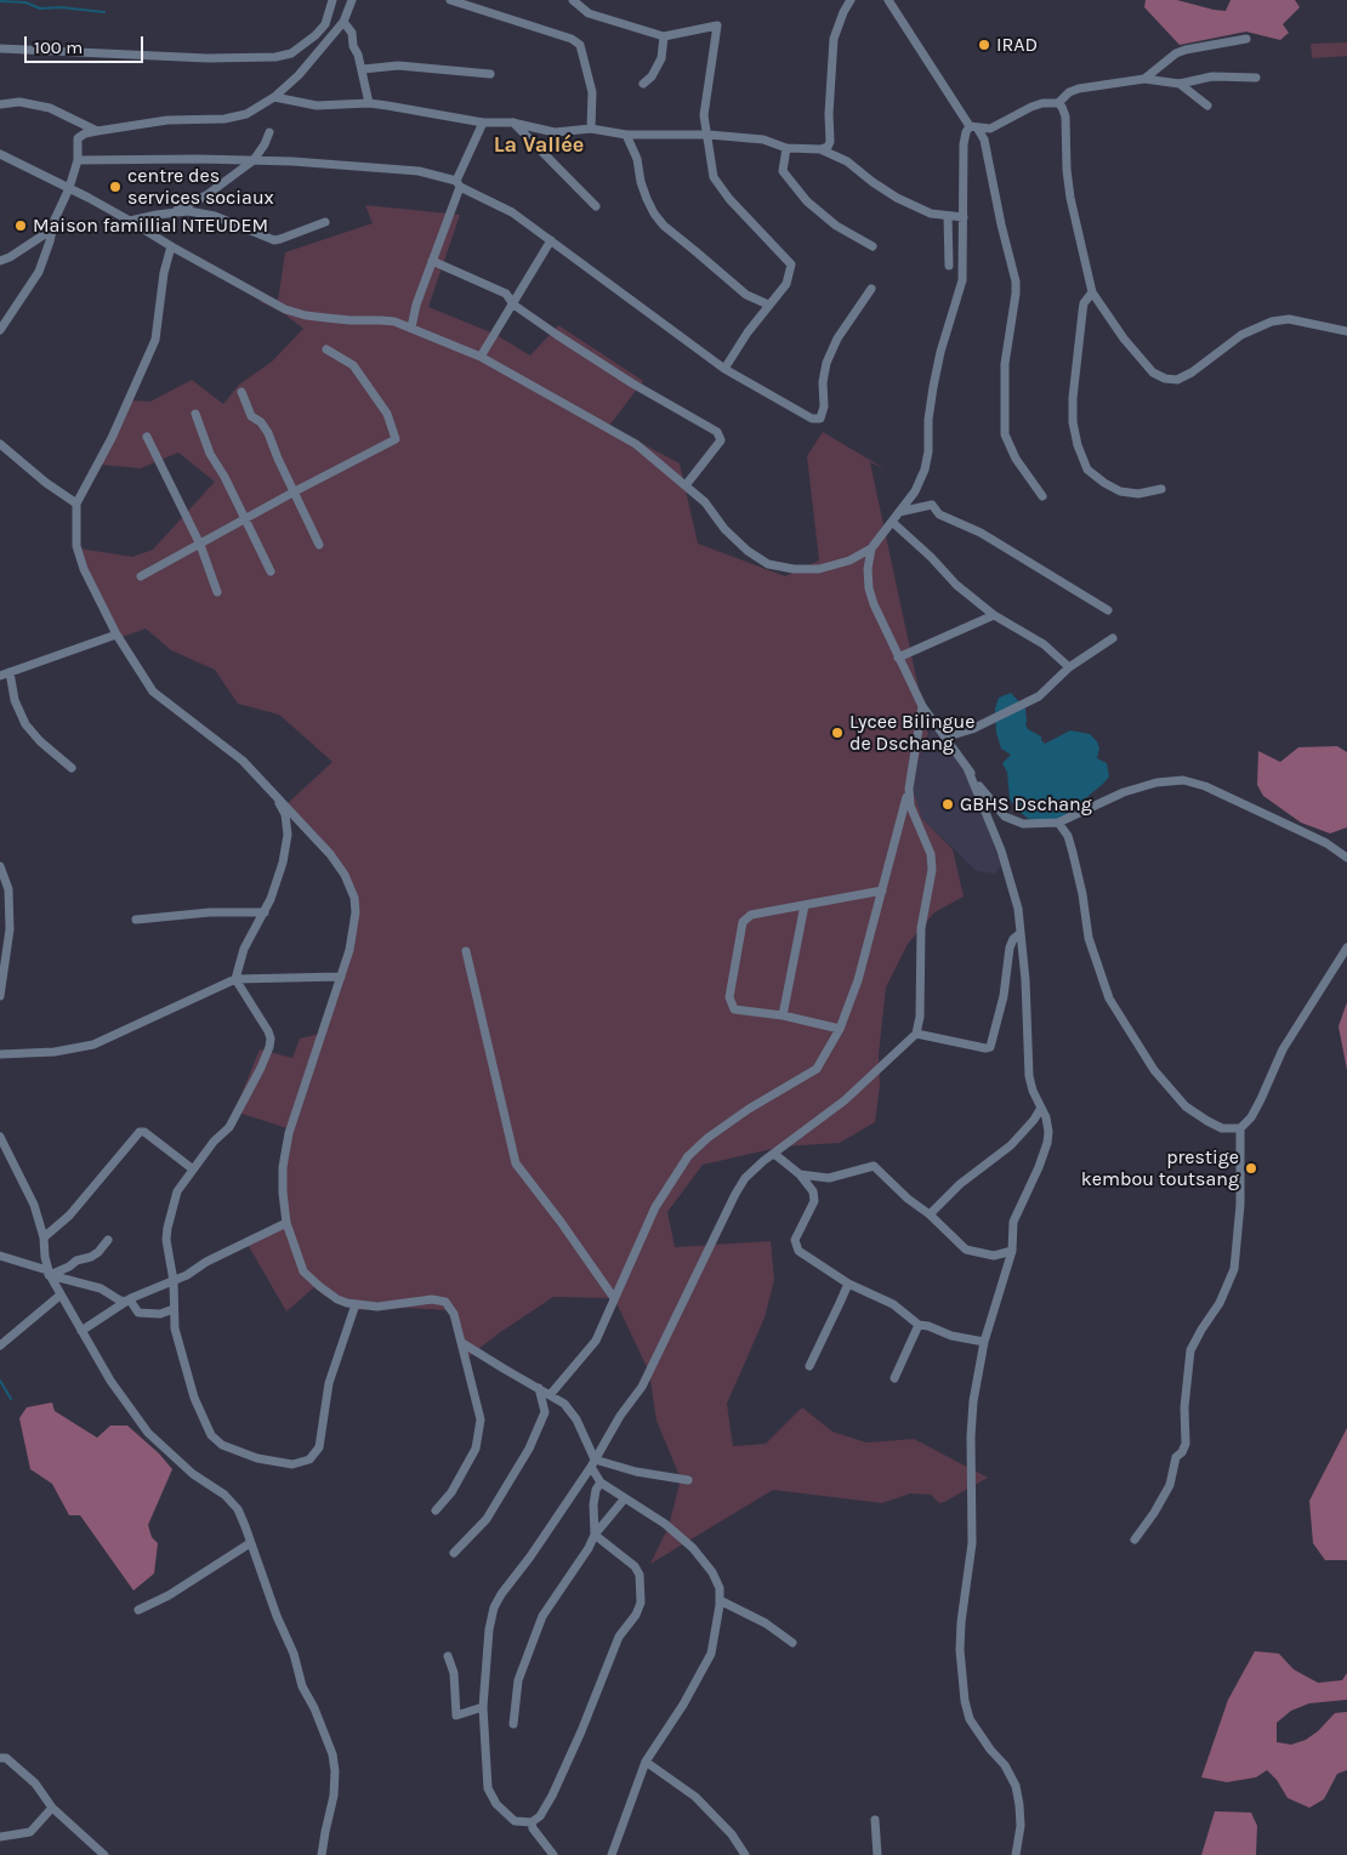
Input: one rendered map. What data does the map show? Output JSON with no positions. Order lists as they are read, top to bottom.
{
  "districts": ["La Vallée"],
  "places": [
    "IRAD",
    "centre des services sociaux",
    "Maison famillial NTEUDEM",
    "Lycee Bilingue de Dschang",
    "GBHS Dschang",
    "prestige kembou toutsang"
  ],
  "scale_bar": "100 m"
}
